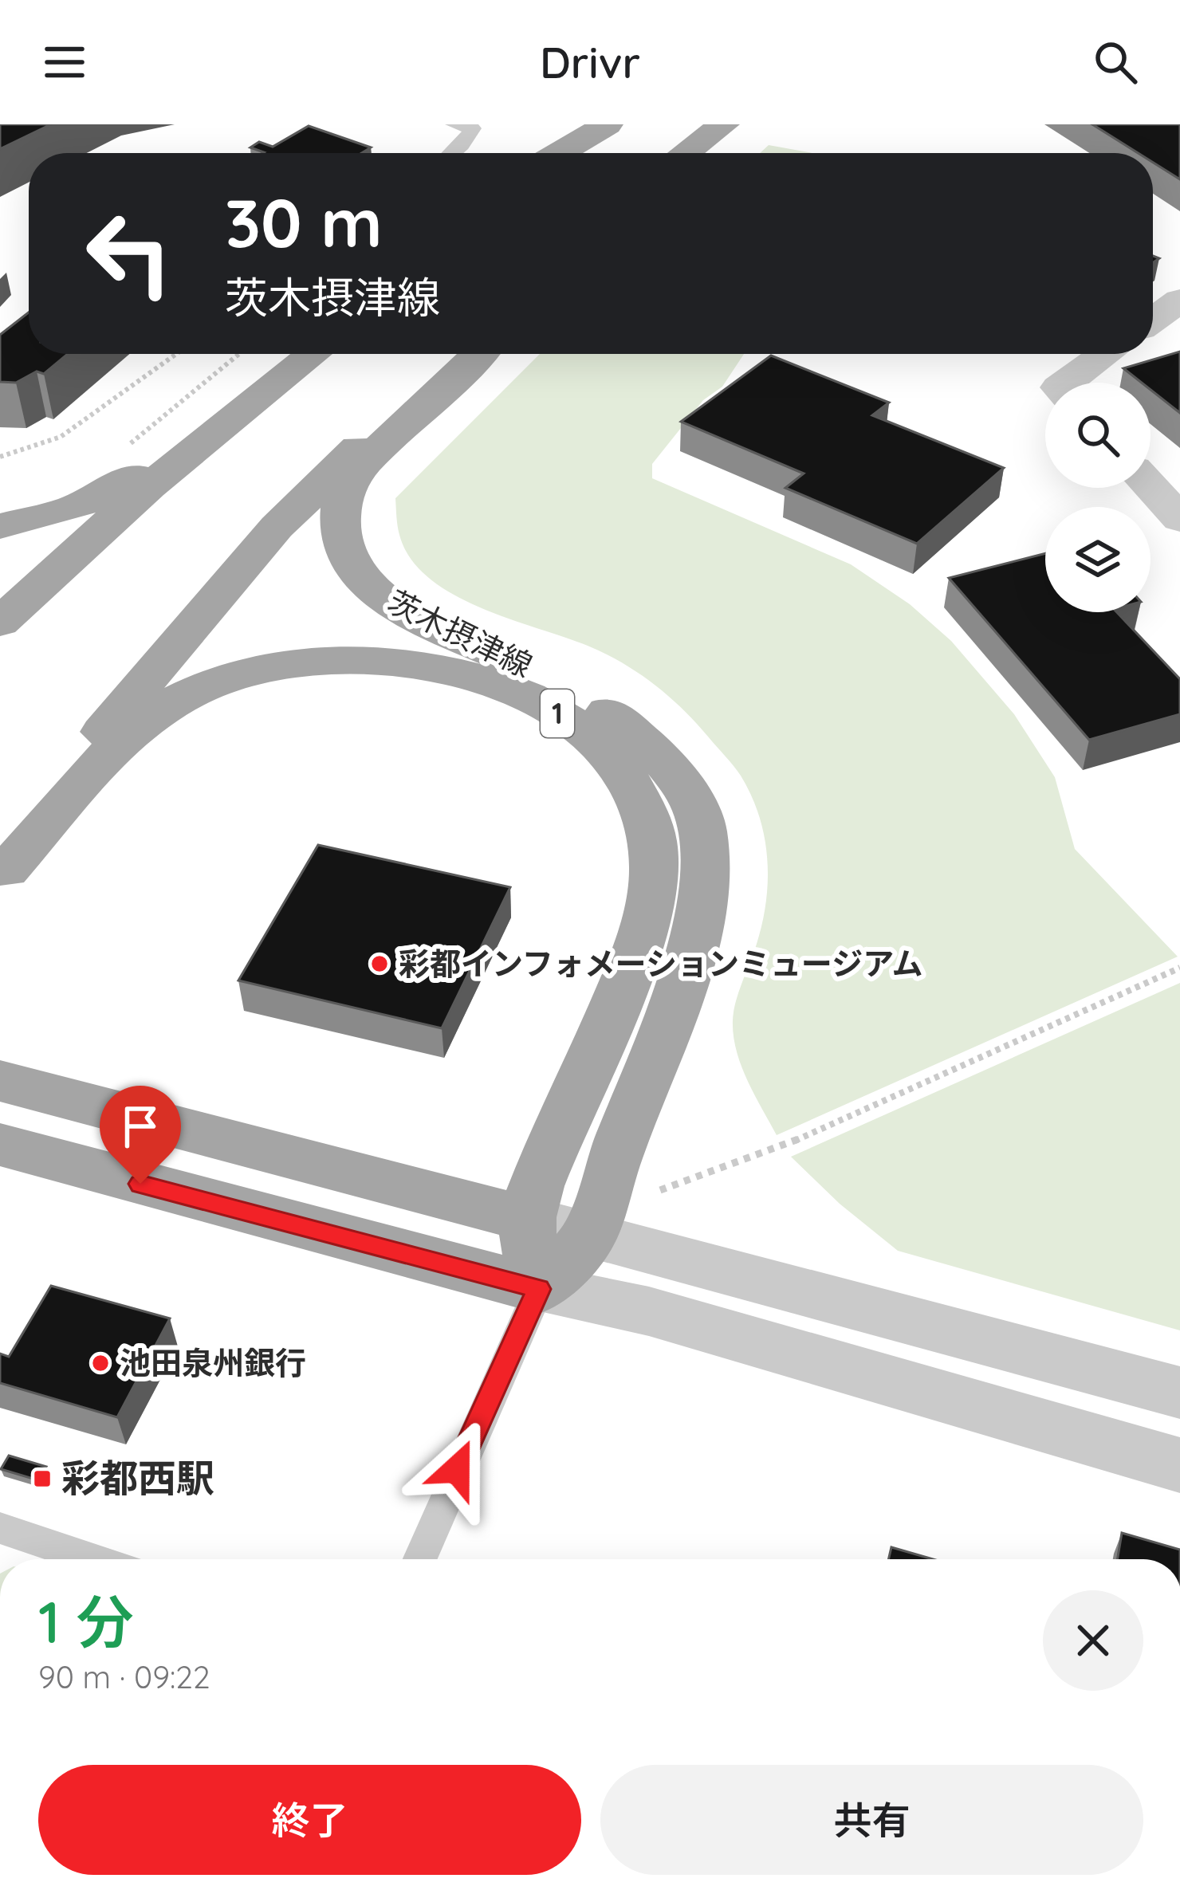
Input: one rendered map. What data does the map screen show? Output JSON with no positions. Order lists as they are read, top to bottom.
{
  "streets": {
    "main road": ["茨木摂津線", "1"]
  },
  "places": {
    "other": ["彩都インフォメーションミュージアム", "池田泉州銀行"],
    "transit": ["彩都西駅"]
  },
  "page": {
    "header": "Drivr",
    "turn": ["30 m", "茨木摂津線"],
    "heading": ["1 分", "90 m · 09:22"],
    "buttons": ["終了", "共有"]
  }
}
